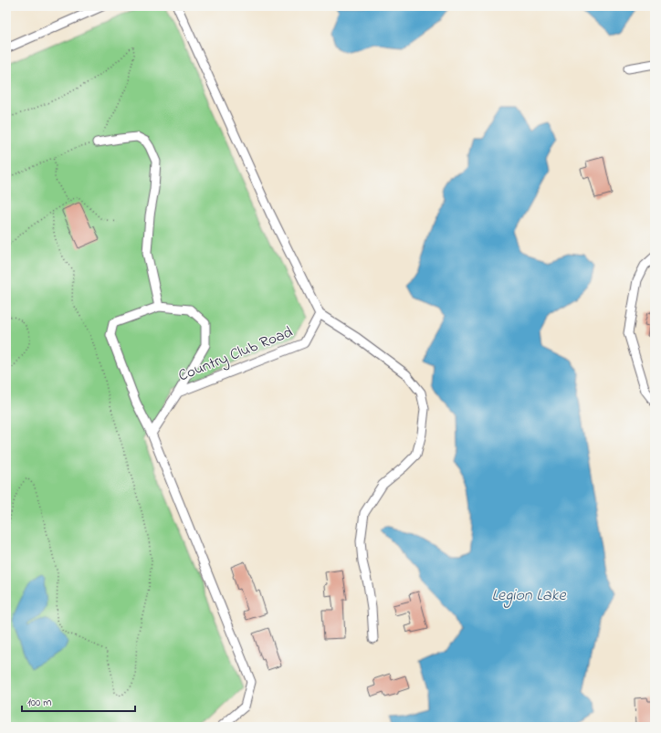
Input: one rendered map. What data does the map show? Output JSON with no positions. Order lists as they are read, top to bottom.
{
  "streets": {
    "street": ["Country Club Road"]
  },
  "water": ["Legion Lake"],
  "scale_bar": "100 m"
}
